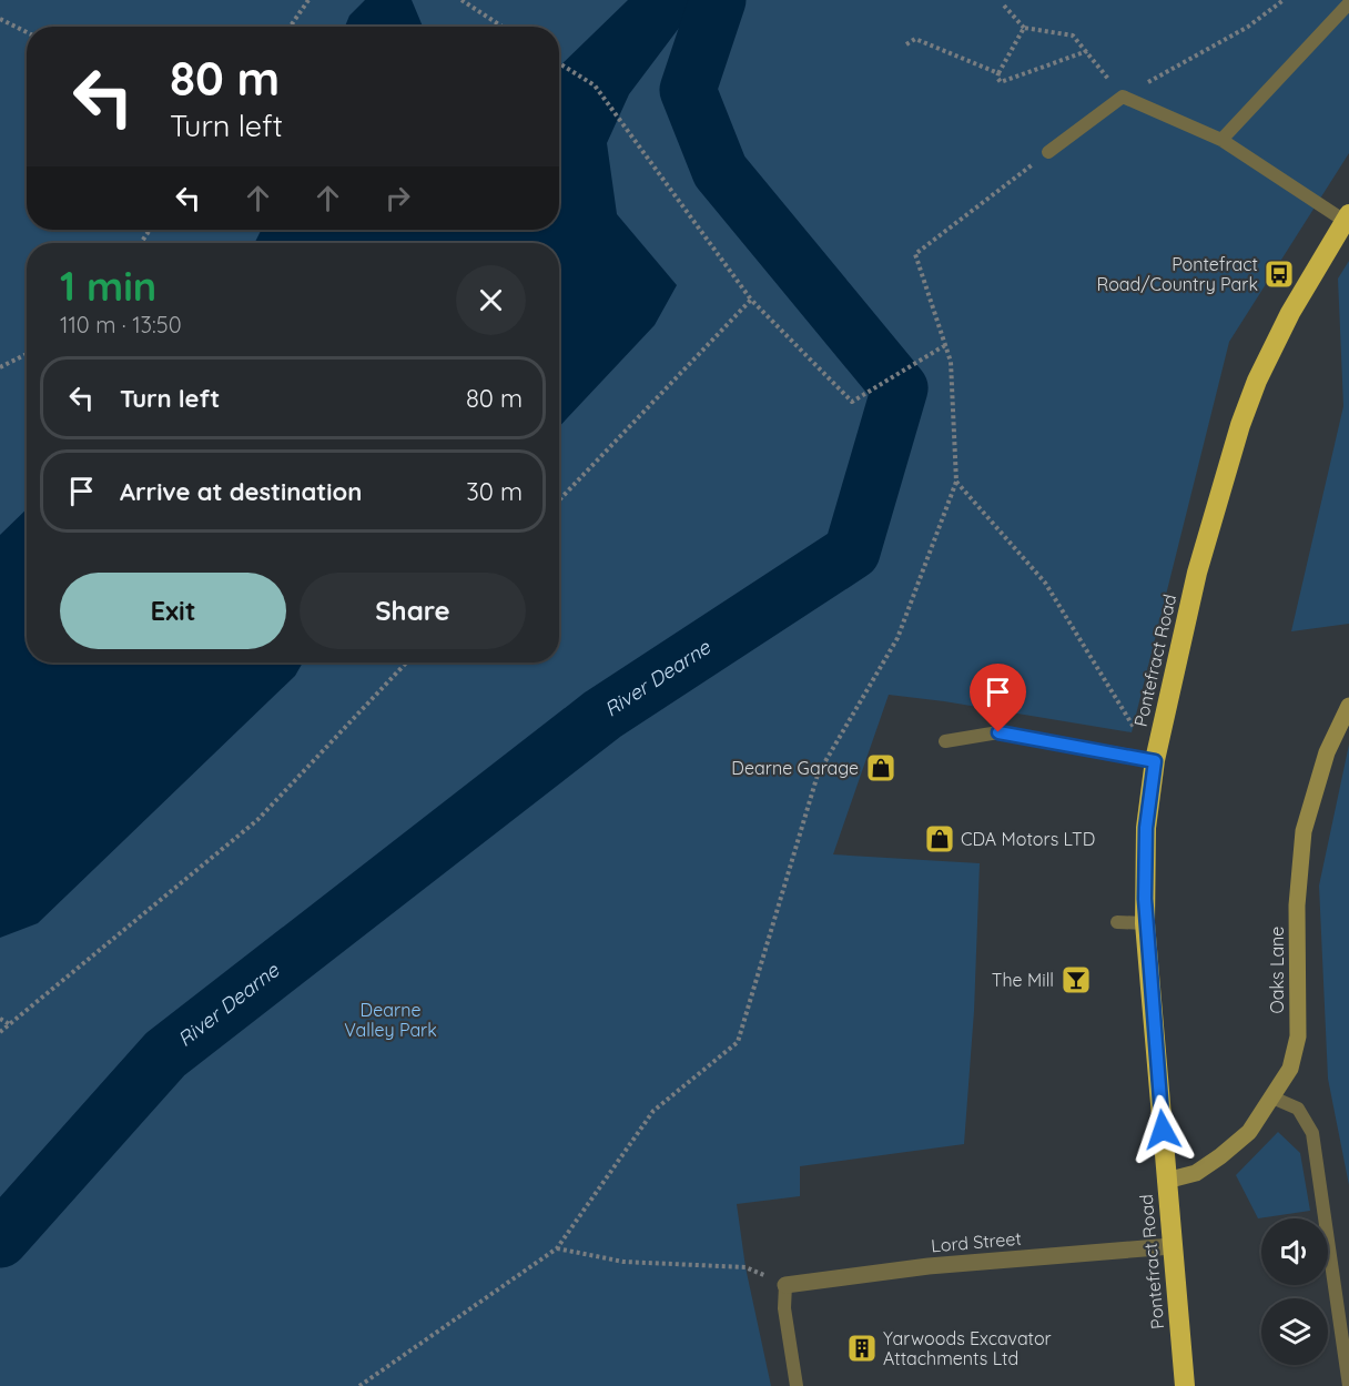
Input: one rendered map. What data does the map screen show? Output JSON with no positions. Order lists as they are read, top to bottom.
{
  "streets": {
    "highway": ["Pontefract Road"],
    "street": ["Oaks Lane", "Lord Street"]
  },
  "crossings": [
    ["Pontefract Road", "Oaks Lane"],
    ["Pontefract Road", "Lord Street"]
  ],
  "water": ["River Dearne"],
  "parks": ["Dearne Valley Park"],
  "places": {
    "bus stop": ["Pontefract Road/Country Park"],
    "shop": ["Dearne Garage", "CDA Motors LTD"],
    "bar": ["The Mill"],
    "building": ["Yarwoods Excavator Attachments Ltd"]
  },
  "page": {
    "turn": ["80 m", "Turn left"],
    "heading": ["1 min", "110 m · 13:50"],
    "list": [
      {
        "name": "Turn left",
        "value": "80 m"
      },
      {
        "name": "Arrive at destination",
        "value": "30 m"
      }
    ],
    "buttons": ["Exit", "Share"]
  }
}
